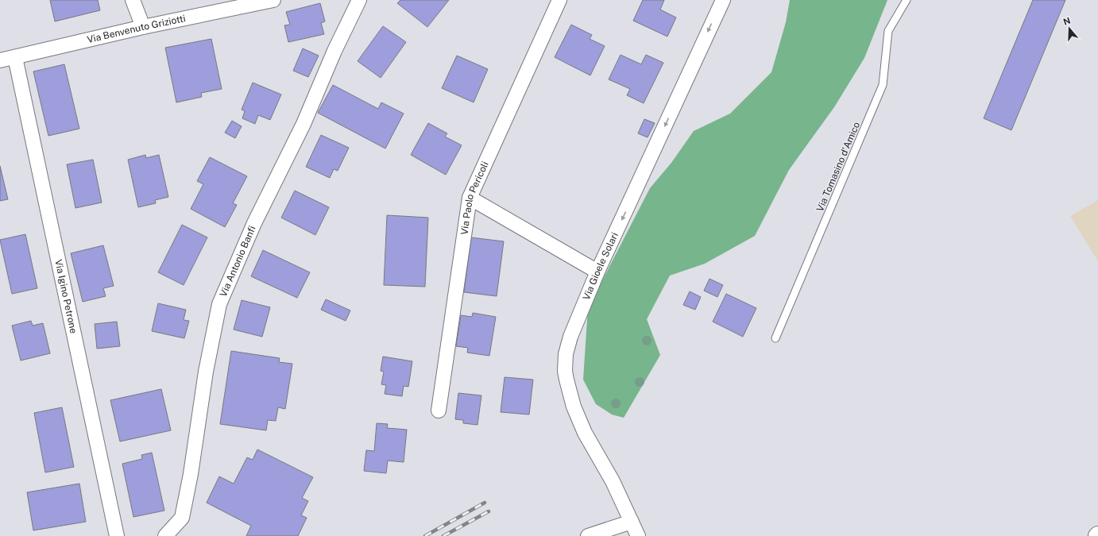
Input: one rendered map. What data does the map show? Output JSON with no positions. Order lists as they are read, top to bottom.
{
  "streets": {
    "street": [
      "Via Benvenuto Griziotti",
      "Via Paolo Pericoli",
      "Via Antonio Banfi",
      "Via Gioele Solari",
      "Via Igino Petrone"
    ],
    "lane": ["Via Tomasino d'Amico"]
  },
  "crossings": [
    ["Via Benvenuto Griziotti", "Via Igino Petrone"]
  ],
  "one_way": ["Via Gioele Solari"],
  "north": "top"
}
